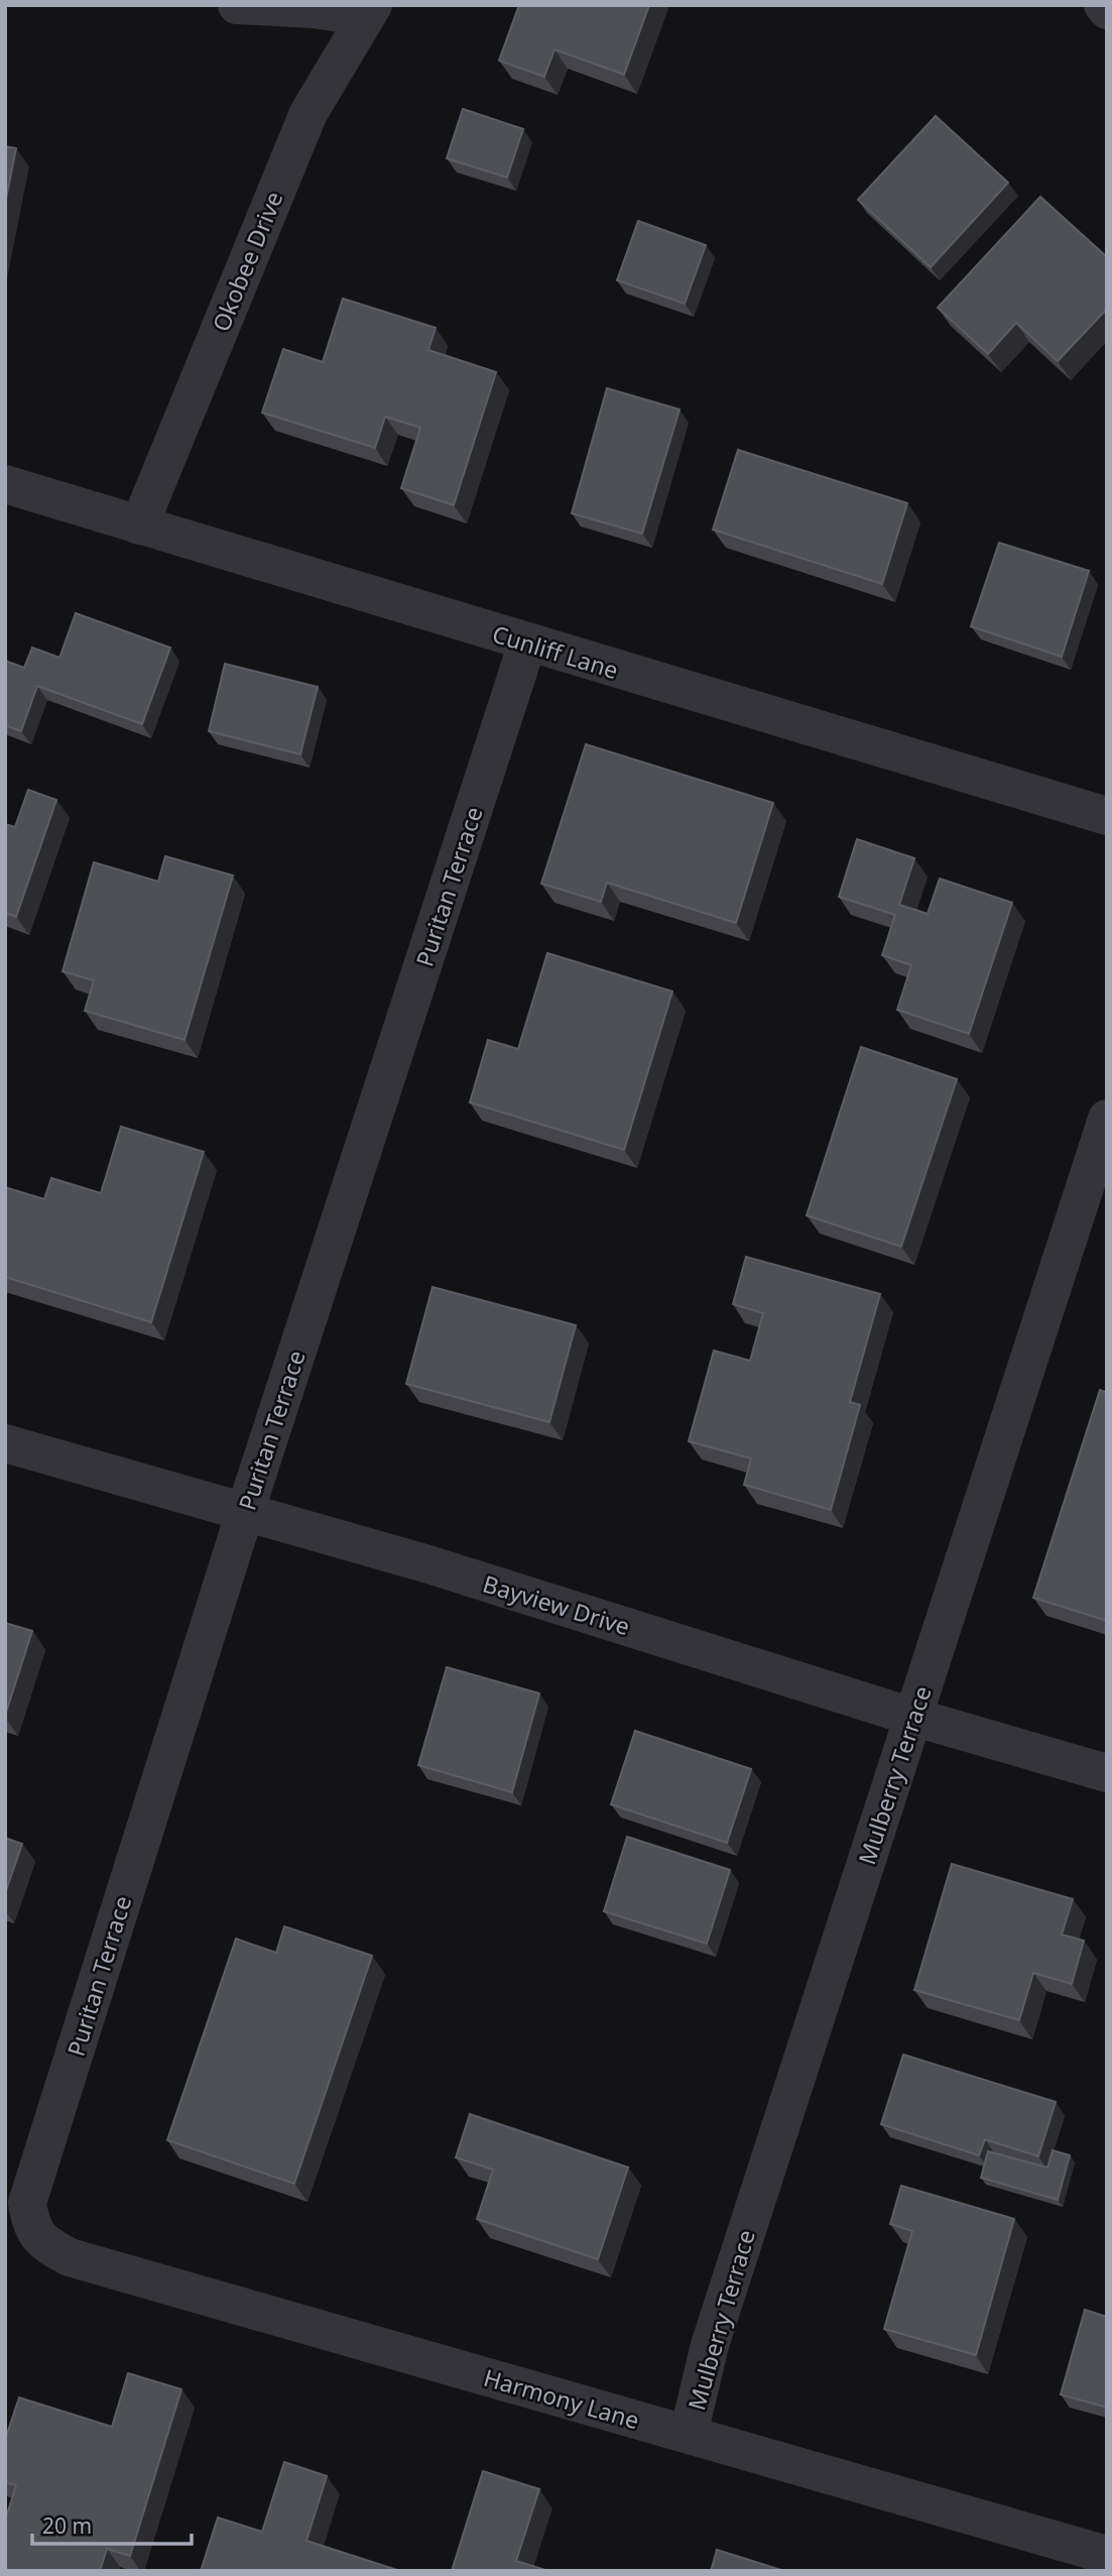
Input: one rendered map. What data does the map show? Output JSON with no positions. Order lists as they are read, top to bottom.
{
  "streets": {
    "street": [
      "Okobee Drive",
      "Cunliff Lane",
      "Puritan Terrace",
      "Bayview Drive",
      "Mulberry Terrace",
      "Harmony Lane"
    ]
  },
  "crossings": [
    ["Okobee Drive", "Cunliff Lane"],
    ["Cunliff Lane", "Puritan Terrace"],
    ["Puritan Terrace", "Bayview Drive"],
    ["Puritan Terrace", "Harmony Lane"],
    ["Bayview Drive", "Mulberry Terrace"],
    ["Mulberry Terrace", "Harmony Lane"]
  ],
  "scale_bar": "20 m"
}
